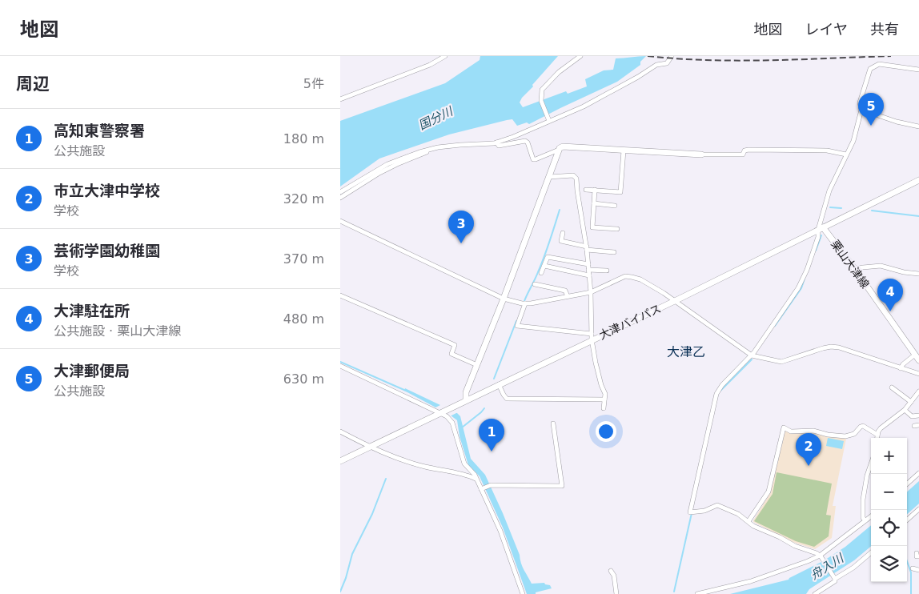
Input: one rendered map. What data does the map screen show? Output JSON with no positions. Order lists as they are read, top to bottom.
{
  "streets": {
    "main road": ["栗山大津線", "大津バイパス"]
  },
  "crossings": [
    ["栗山大津線", "大津バイパス"]
  ],
  "districts": ["大津乙"],
  "water": ["国分川", "舟入川"],
  "page": {
    "header": "地図",
    "nav": ["地図", "レイヤ", "共有"],
    "heading": ["周辺", "5件"],
    "pins": [
      "5",
      "3",
      "4",
      "1",
      "2"
    ],
    "list": [
      {
        "mark": "1",
        "name": "高知東警察署",
        "note": "公共施設",
        "value": "180 m"
      },
      {
        "mark": "2",
        "name": "市立大津中学校",
        "note": "学校",
        "value": "320 m"
      },
      {
        "mark": "3",
        "name": "芸術学園幼稚園",
        "note": "学校",
        "value": "370 m"
      },
      {
        "mark": "4",
        "name": "大津駐在所",
        "note": "公共施設 · 栗山大津線",
        "value": "480 m"
      },
      {
        "mark": "5",
        "name": "大津郵便局",
        "note": "公共施設",
        "value": "630 m"
      }
    ],
    "map_buttons": ["+", "−"]
  }
}
